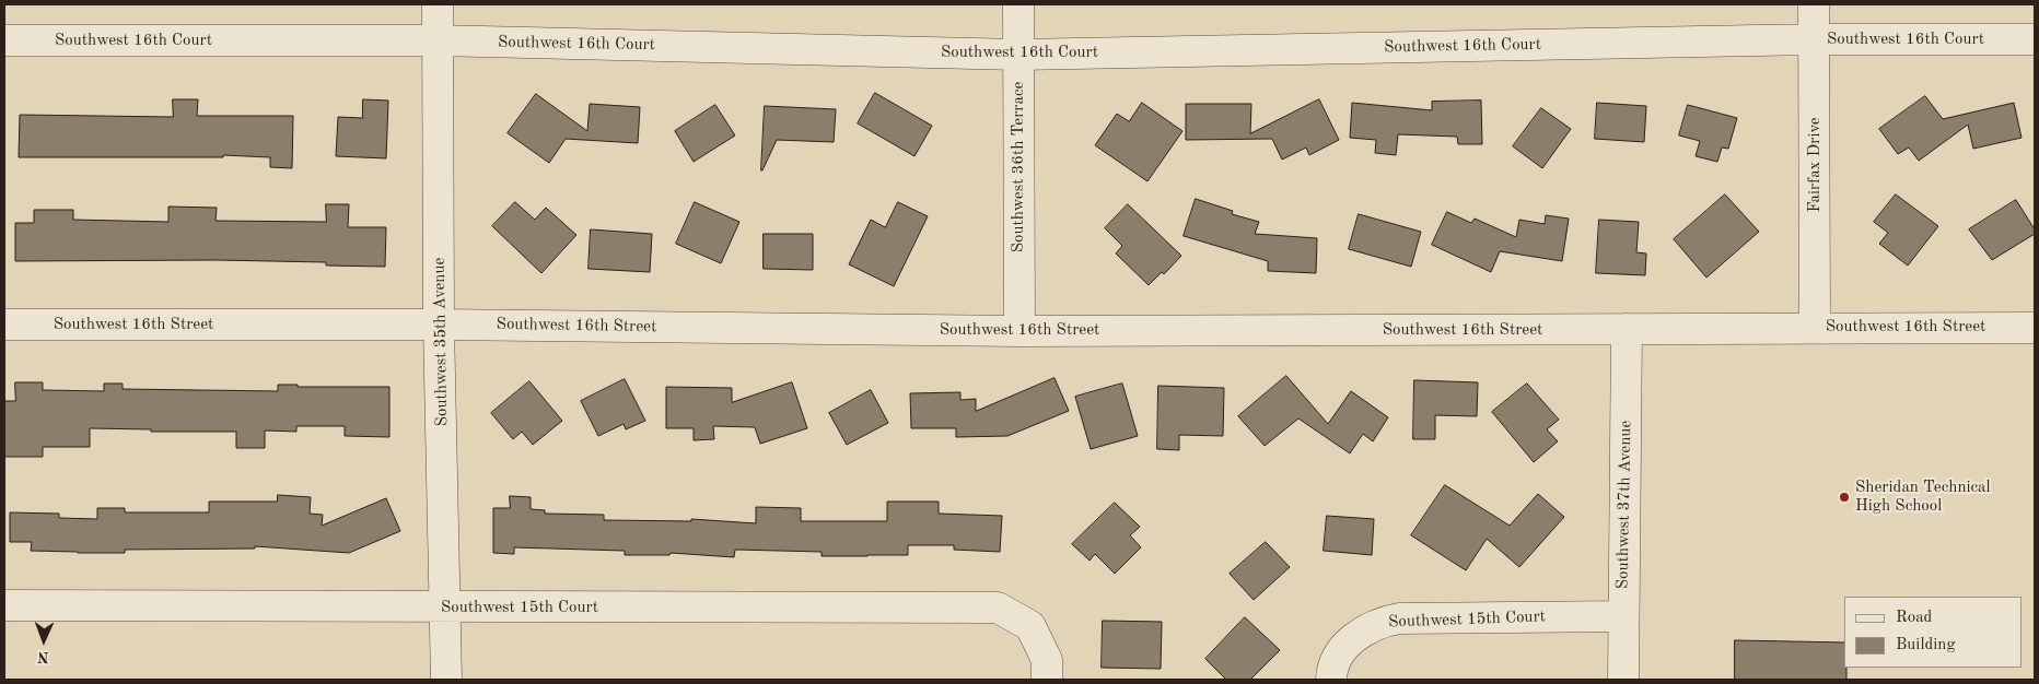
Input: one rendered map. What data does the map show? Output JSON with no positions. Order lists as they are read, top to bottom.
{
  "streets": {
    "street": [
      "Southwest 16th Court",
      "Fairfax Drive",
      "Southwest 36th Terrace",
      "Southwest 16th Street",
      "Southwest 35th Avenue",
      "Southwest 37th Avenue",
      "Southwest 15th Court"
    ]
  },
  "crossings": [
    ["Southwest 16th Court", "Fairfax Drive"],
    ["Southwest 16th Court", "Southwest 36th Terrace"],
    ["Southwest 16th Court", "Southwest 35th Avenue"],
    ["Fairfax Drive", "Southwest 16th Street"],
    ["Southwest 36th Terrace", "Southwest 16th Street"],
    ["Southwest 16th Street", "Southwest 35th Avenue"],
    ["Southwest 16th Street", "Southwest 37th Avenue"],
    ["Southwest 35th Avenue", "Southwest 15th Court"],
    ["Southwest 37th Avenue", "Southwest 15th Court"]
  ],
  "places": ["Sheridan Technical High School"],
  "legend": ["Road", "Building"],
  "north": "bottom"
}
